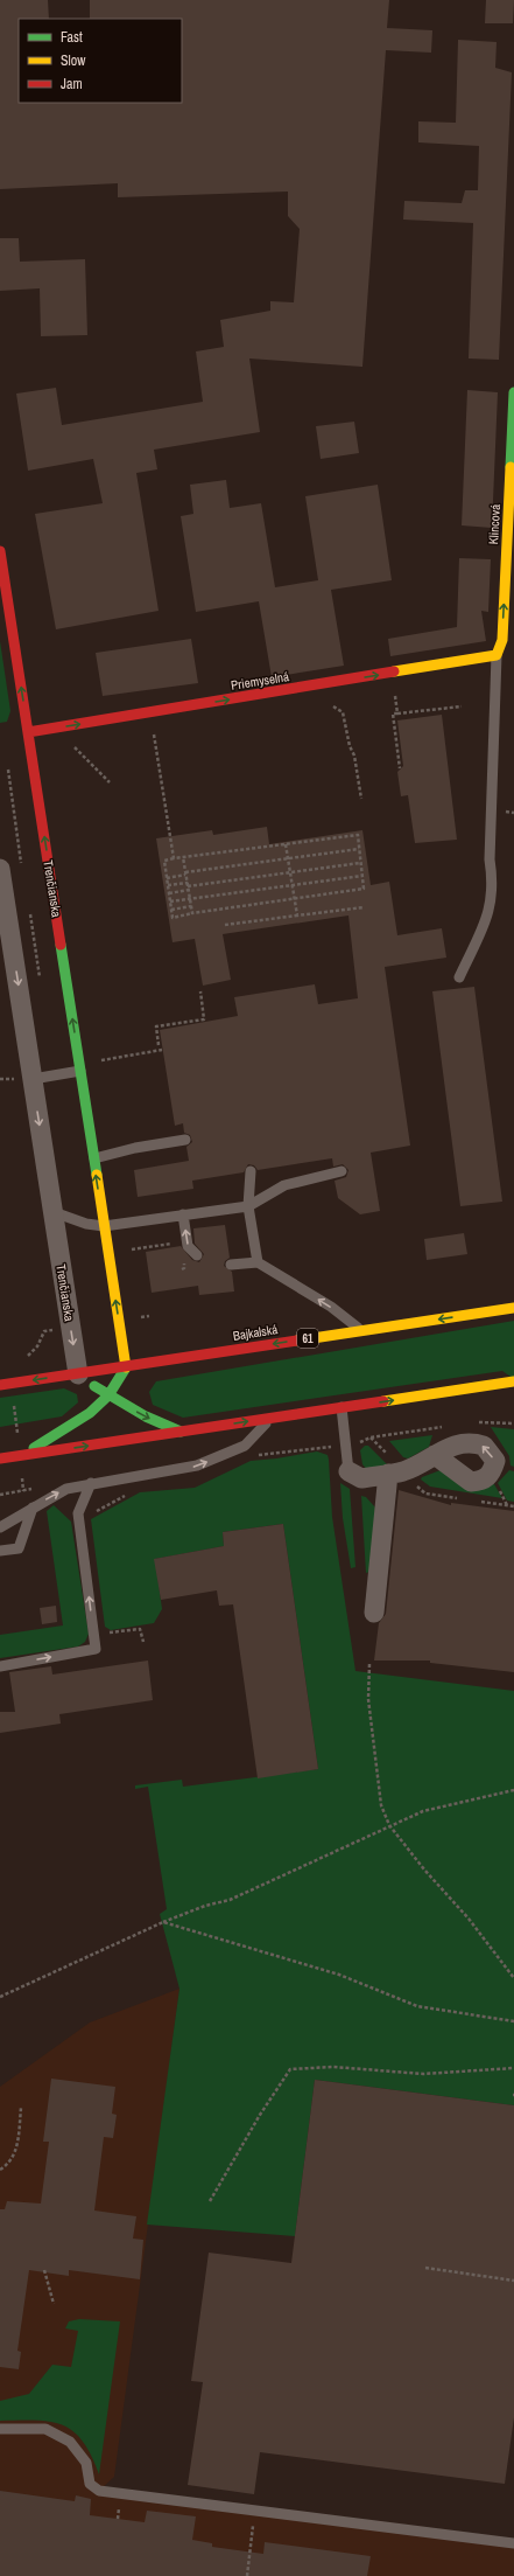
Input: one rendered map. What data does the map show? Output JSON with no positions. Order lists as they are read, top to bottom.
{
  "streets": {
    "street": [
      "Klincová",
      "Priemyselná",
      "Trenčianska",
      "Bajkalská",
      "61"
    ]
  },
  "crossings": [
    ["Klincová", "Priemyselná"],
    ["Priemyselná", "Trenčianska"],
    ["Trenčianska", "Bajkalská"]
  ],
  "one_way": ["Klincová", "Priemyselná"],
  "legend": ["Fast", "Slow", "Jam"]
}
